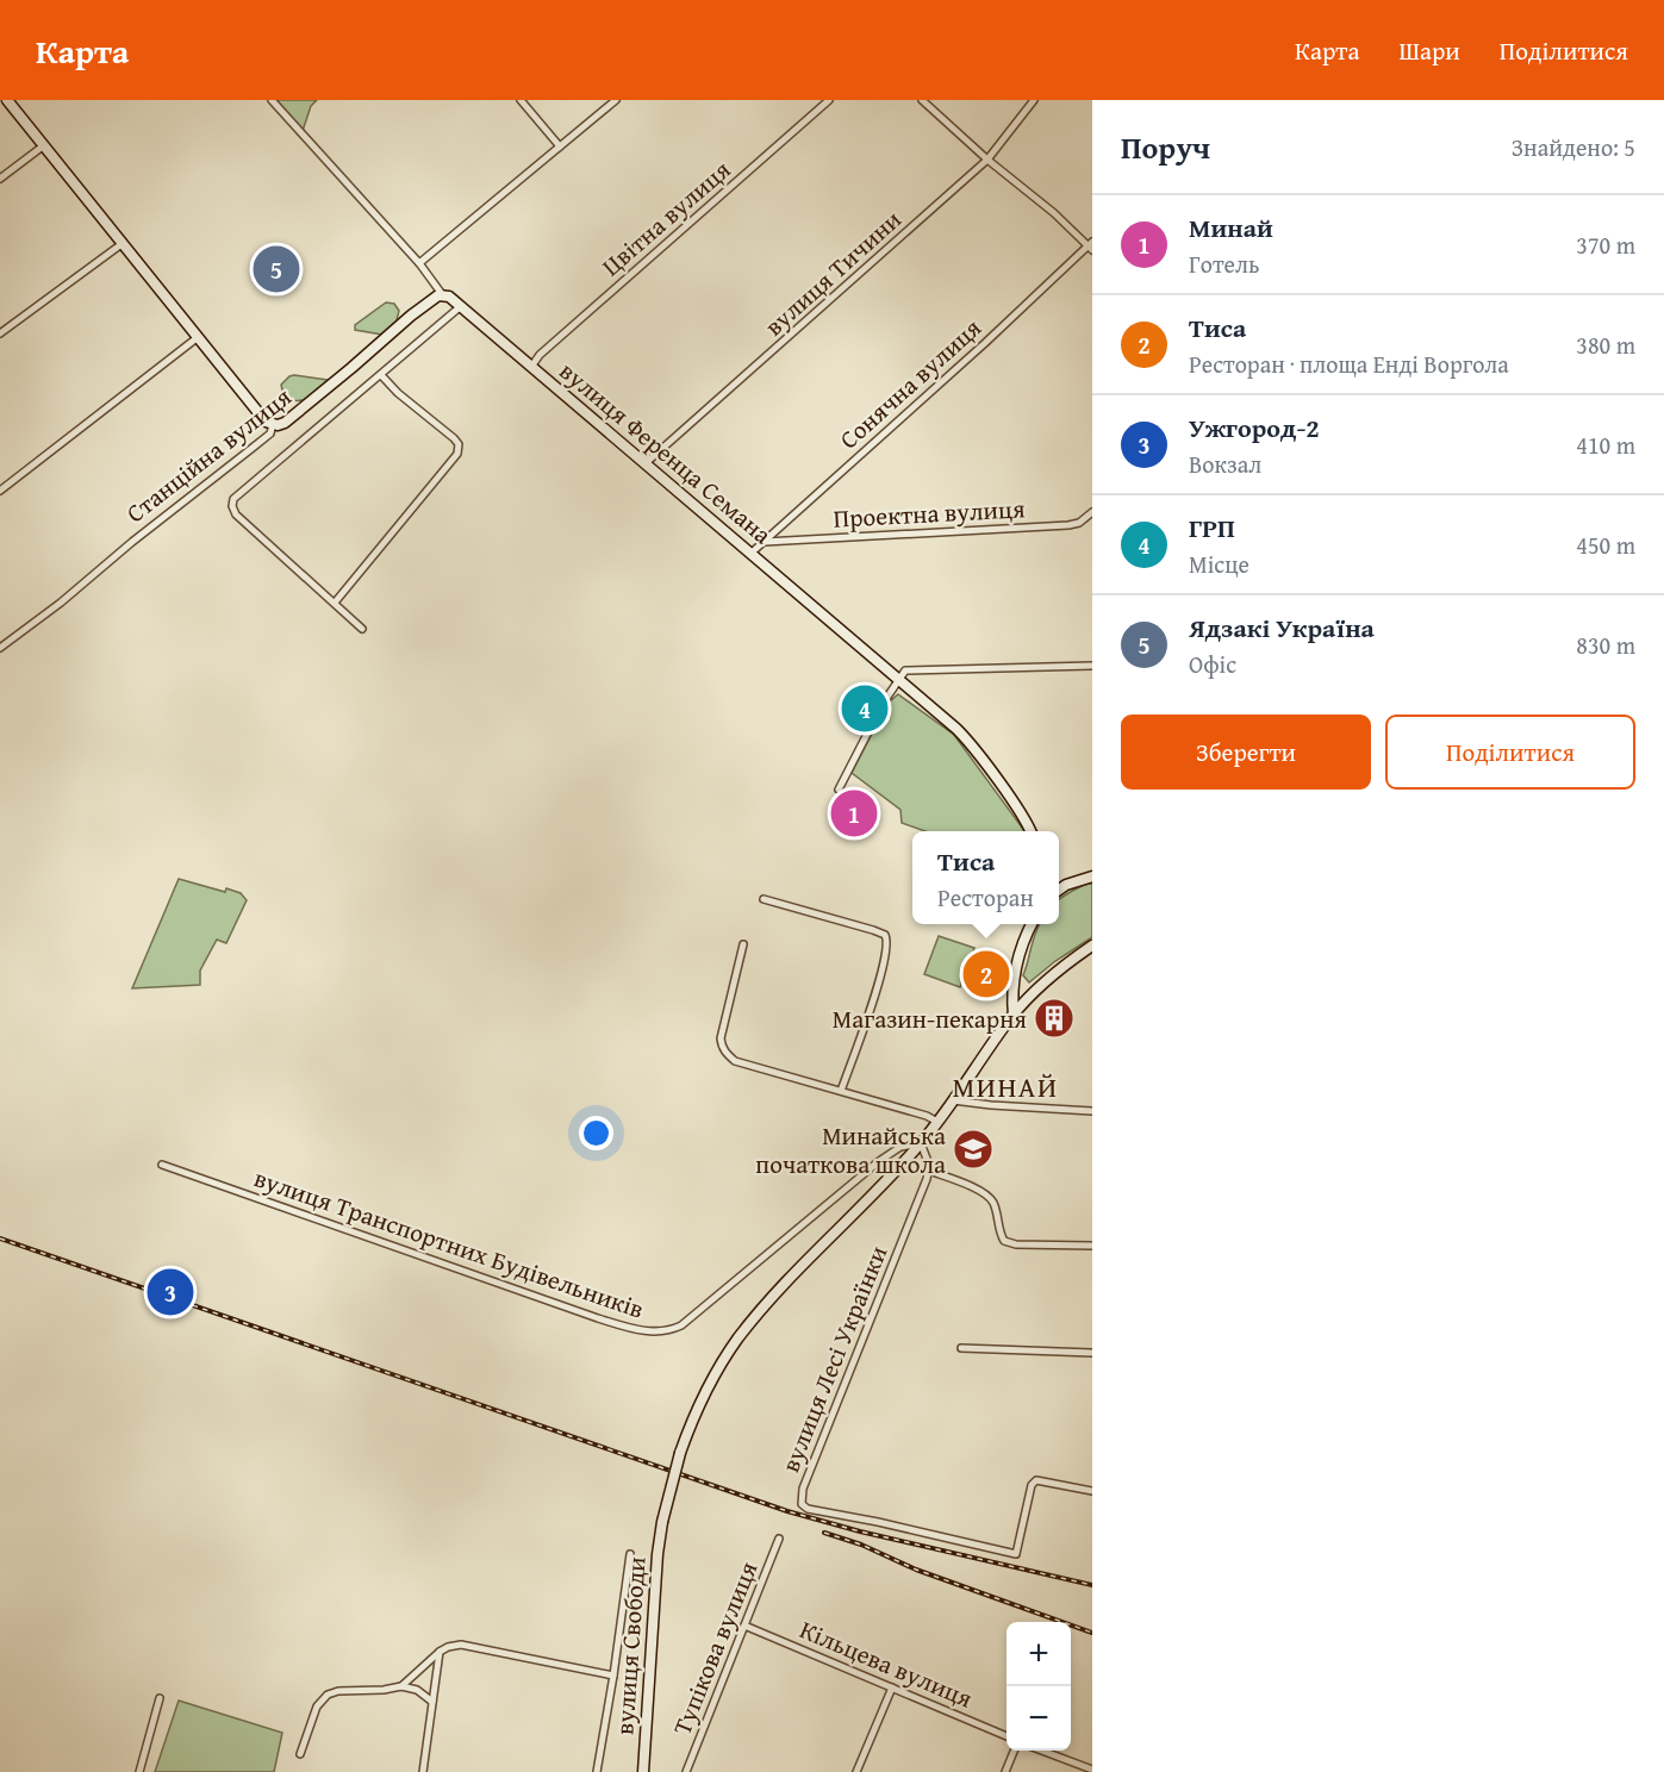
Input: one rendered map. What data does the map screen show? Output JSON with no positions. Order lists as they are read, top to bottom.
{
  "streets": {
    "street": [
      "Цвітна вулиця",
      "вулиця Тичини",
      "Сонячна вулиця",
      "вулиця Ференца Семана",
      "Станційна вулиця",
      "Проектна вулиця",
      "вулиця Транспортних Будівельників",
      "вулиця Лесі Українки",
      "вулиця Свободи",
      "Тупікова вулиця",
      "Кільцева вулиця"
    ]
  },
  "crossings": [
    ["Цвітна вулиця", "вулиця Ференца Семана"],
    ["вулиця Тичини", "вулиця Ференца Семана"],
    ["Сонячна вулиця", "вулиця Ференца Семана"],
    ["Сонячна вулиця", "Проектна вулиця"],
    ["вулиця Ференца Семана", "Станційна вулиця"],
    ["вулиця Транспортних Будівельників", "вулиця Свободи"],
    ["Тупікова вулиця", "Кільцева вулиця"]
  ],
  "districts": ["МИНАЙ"],
  "places": {
    "building": ["Магазин-пекарня"],
    "school or university": ["Минайська початкова школа"]
  },
  "page": {
    "header": "Карта",
    "nav": ["Карта", "Шари", "Поділитися"],
    "heading": ["Поруч", "Знайдено: 5"],
    "list": [
      {
        "mark": "1",
        "name": "Минай",
        "note": "Готель",
        "value": "370 m"
      },
      {
        "mark": "2",
        "name": "Тиса",
        "note": "Ресторан · площа Енді Воргола",
        "value": "380 m"
      },
      {
        "mark": "3",
        "name": "Ужгород-2",
        "note": "Вокзал",
        "value": "410 m"
      },
      {
        "mark": "4",
        "name": "ГРП",
        "note": "Місце",
        "value": "450 m"
      },
      {
        "mark": "5",
        "name": "Ядзакі Україна",
        "note": "Офіс",
        "value": "830 m"
      }
    ],
    "pins": [
      "5",
      "4",
      "1",
      "2",
      "3"
    ],
    "buttons": ["Зберегти", "Поділитися"],
    "popup": ["Тиса", "Ресторан"],
    "map_buttons": ["+", "−"]
  }
}
